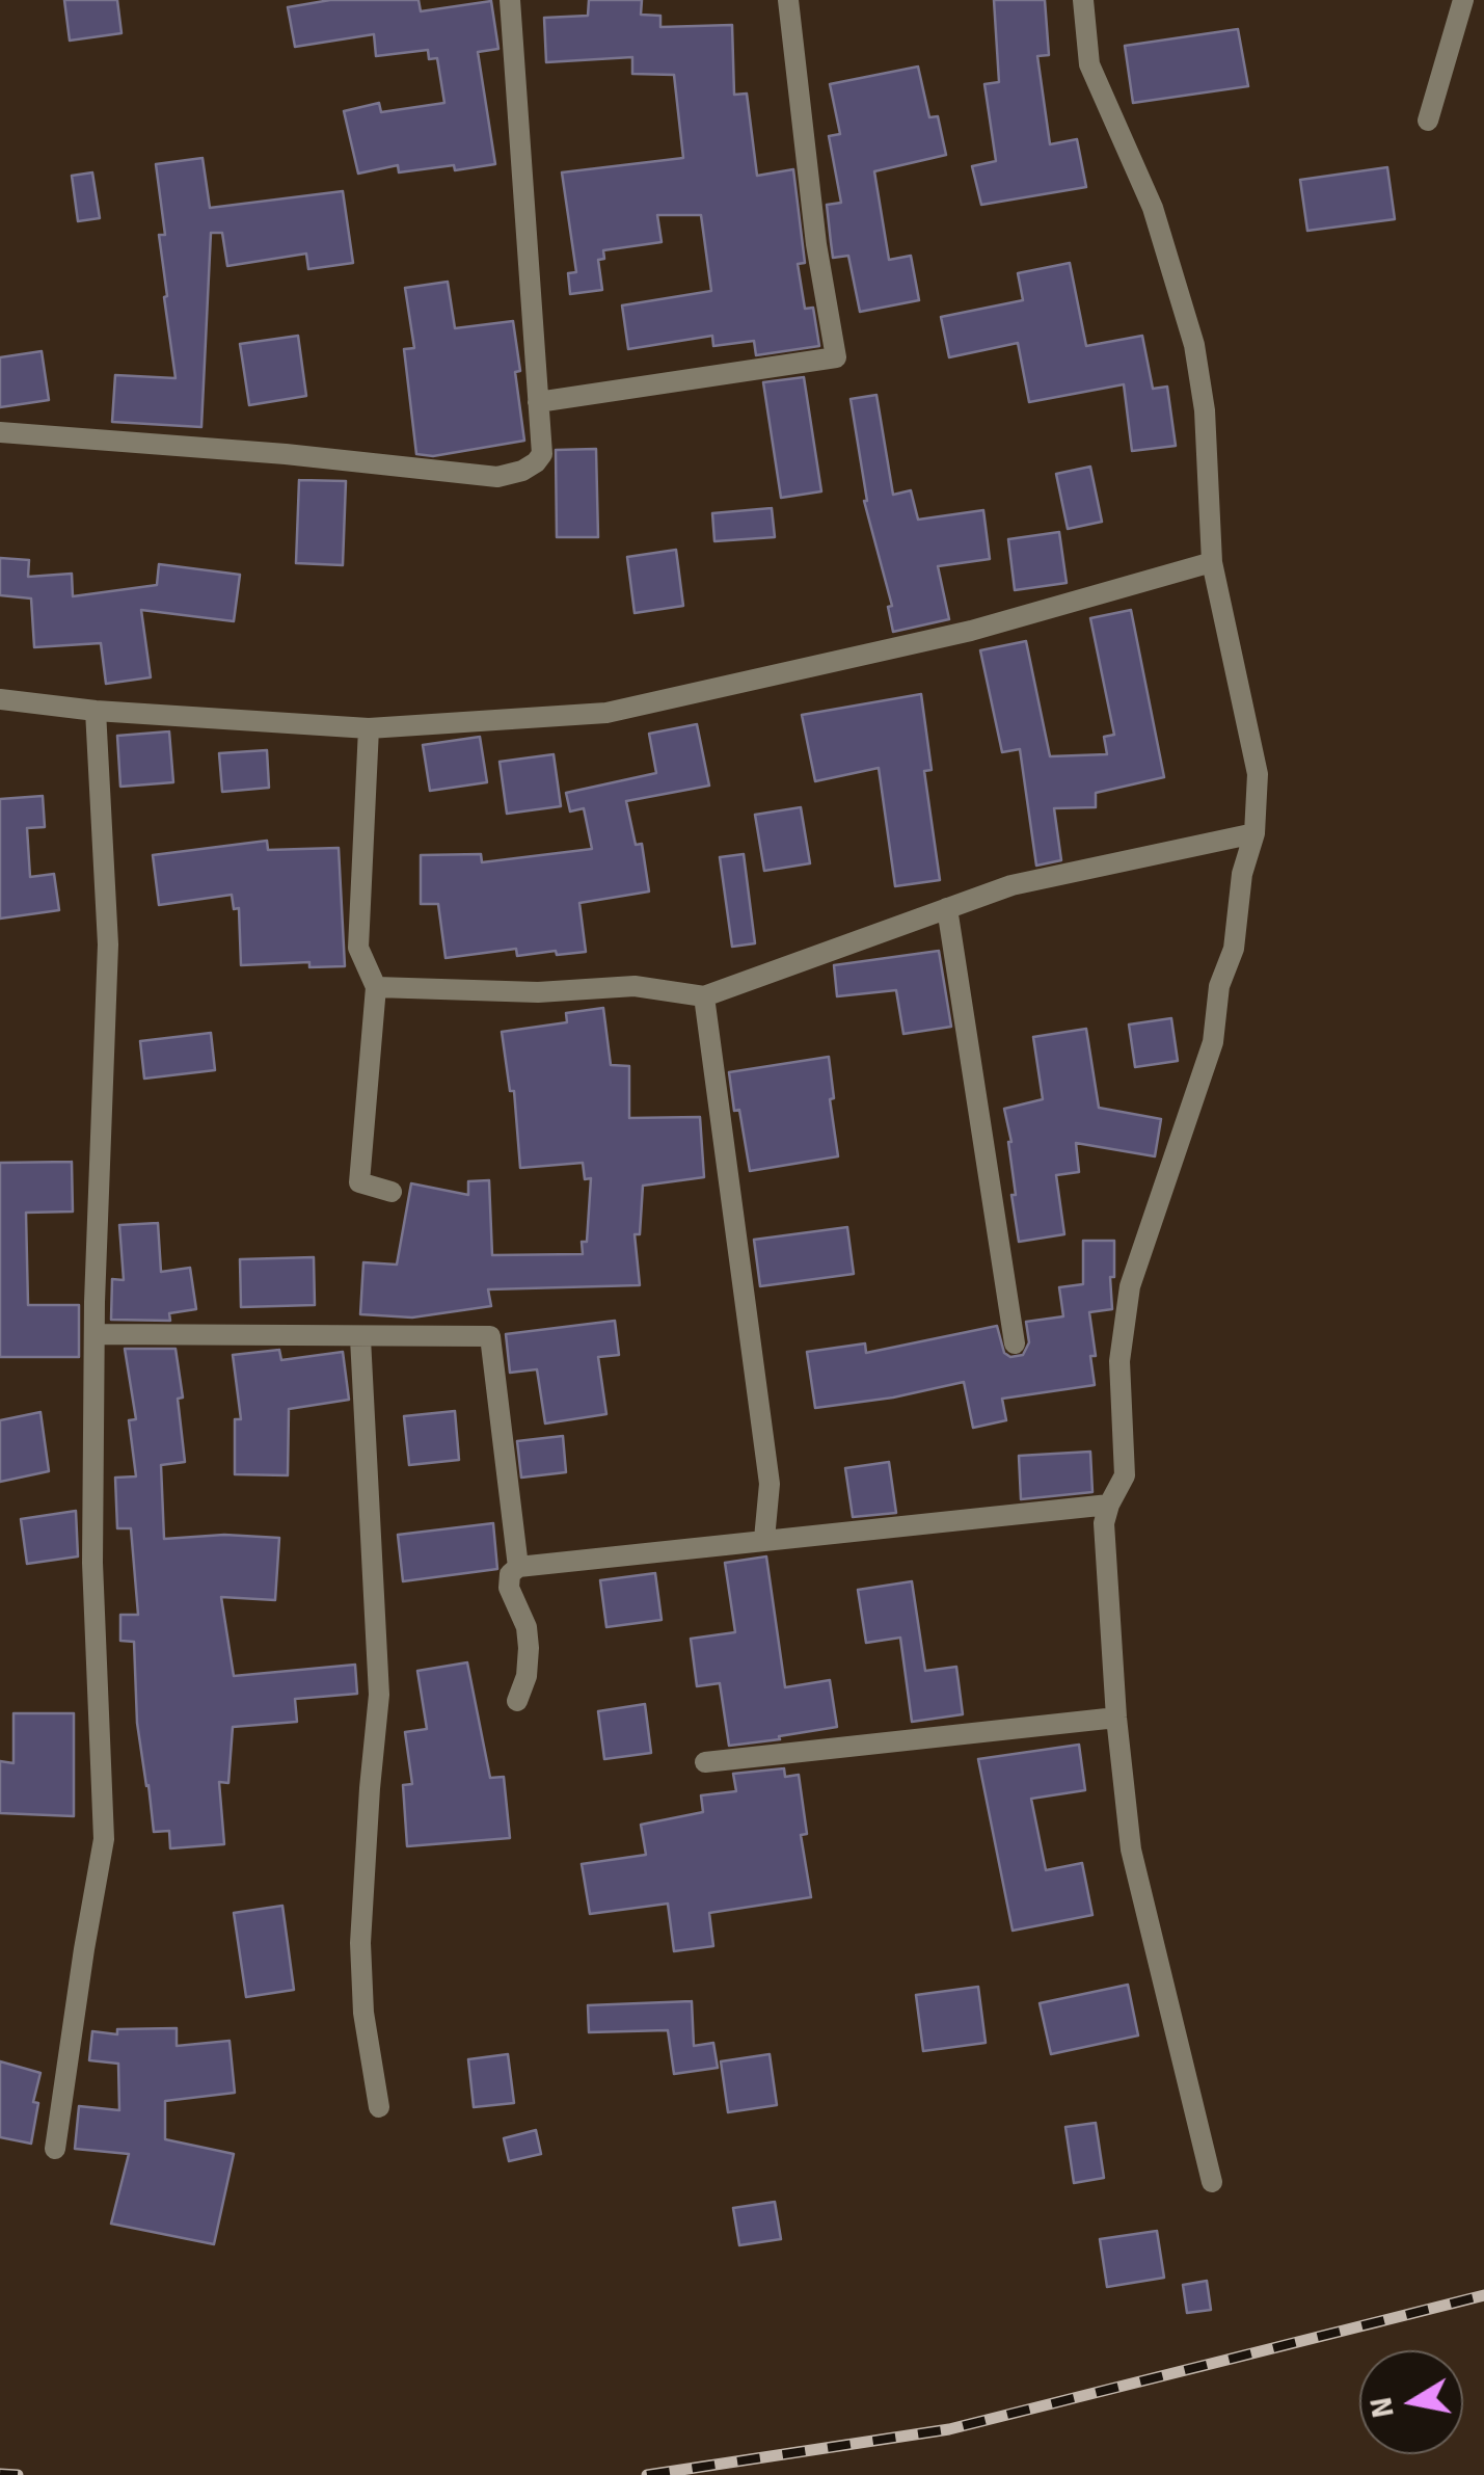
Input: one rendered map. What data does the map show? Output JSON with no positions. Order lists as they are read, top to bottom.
{
  "north": "left"
}
